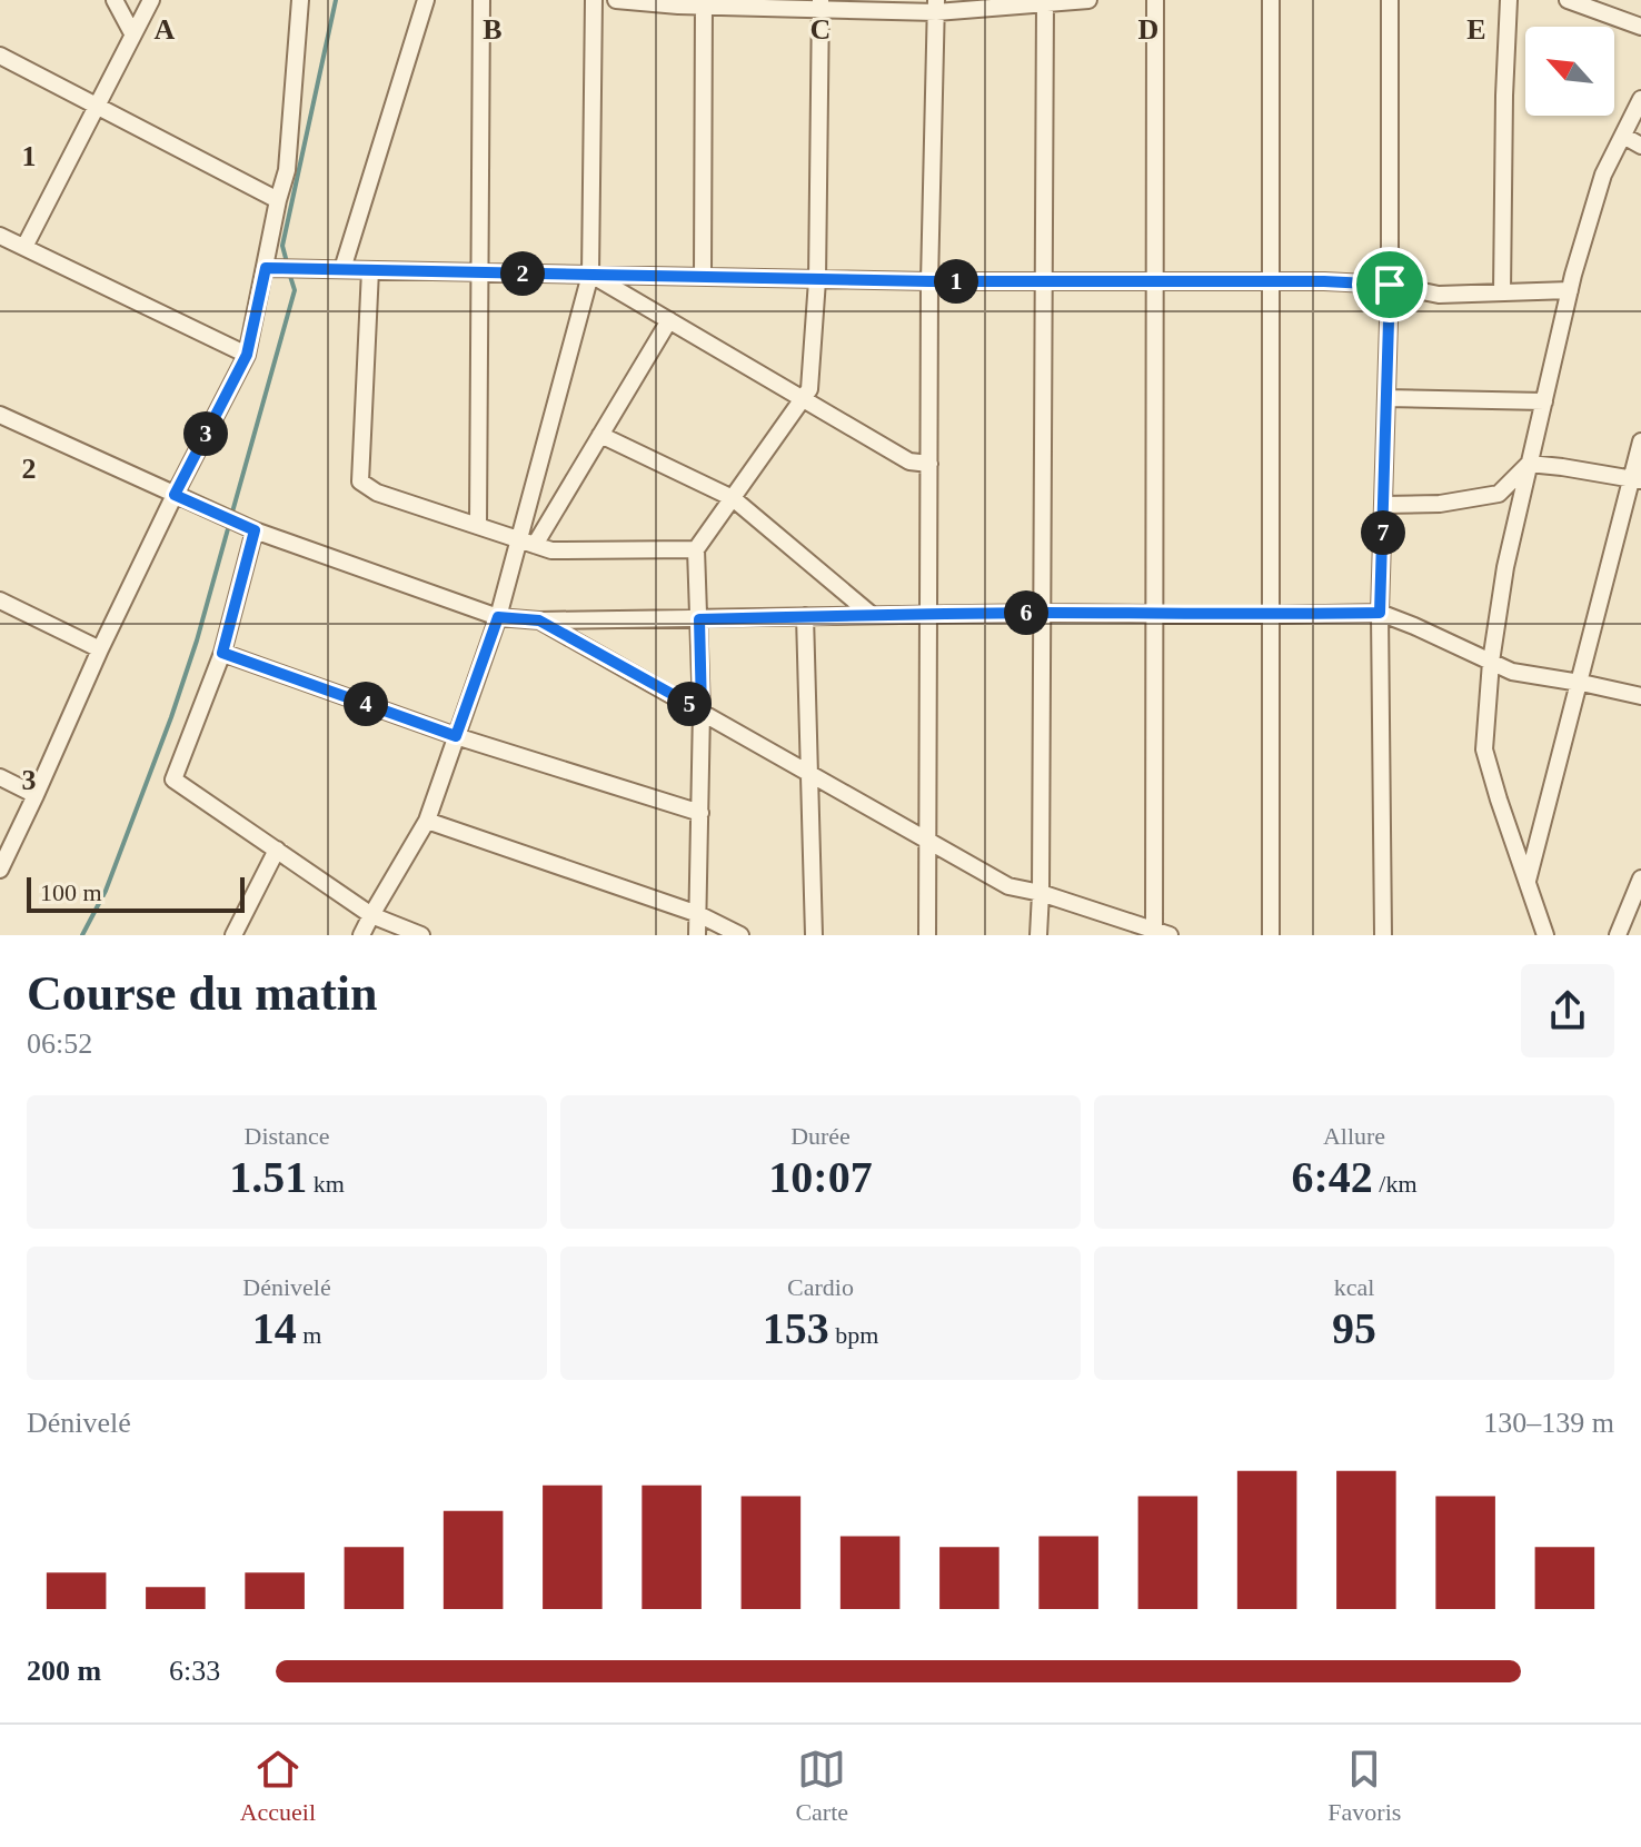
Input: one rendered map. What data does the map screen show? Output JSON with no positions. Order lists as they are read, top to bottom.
{
  "scale_bar": "100 m",
  "north": "top left",
  "page": {
    "pins": [
      "2",
      "1",
      "3",
      "7",
      "6",
      "4",
      "5"
    ],
    "scale": "100 m",
    "heading": ["Course du matin", "06:52"],
    "stats": [
      ["Distance", "1.51 km"],
      ["Durée", "10:07"],
      ["Allure", "6:42 /km"],
      ["Dénivelé", "14 m"],
      ["Cardio", "153 bpm"],
      ["kcal", "95"]
    ],
    "chart": ["Dénivelé", "130–139 m"],
    "list": [
      {
        "name": "200 m",
        "note": "6:33"
      }
    ],
    "tabs": ["Accueil", "Carte", "Favoris"]
  },
  "grid": {
    "columns": [
      "A",
      "B",
      "C",
      "D",
      "E"
    ],
    "rows": ["1", "2", "3"]
  }
}
